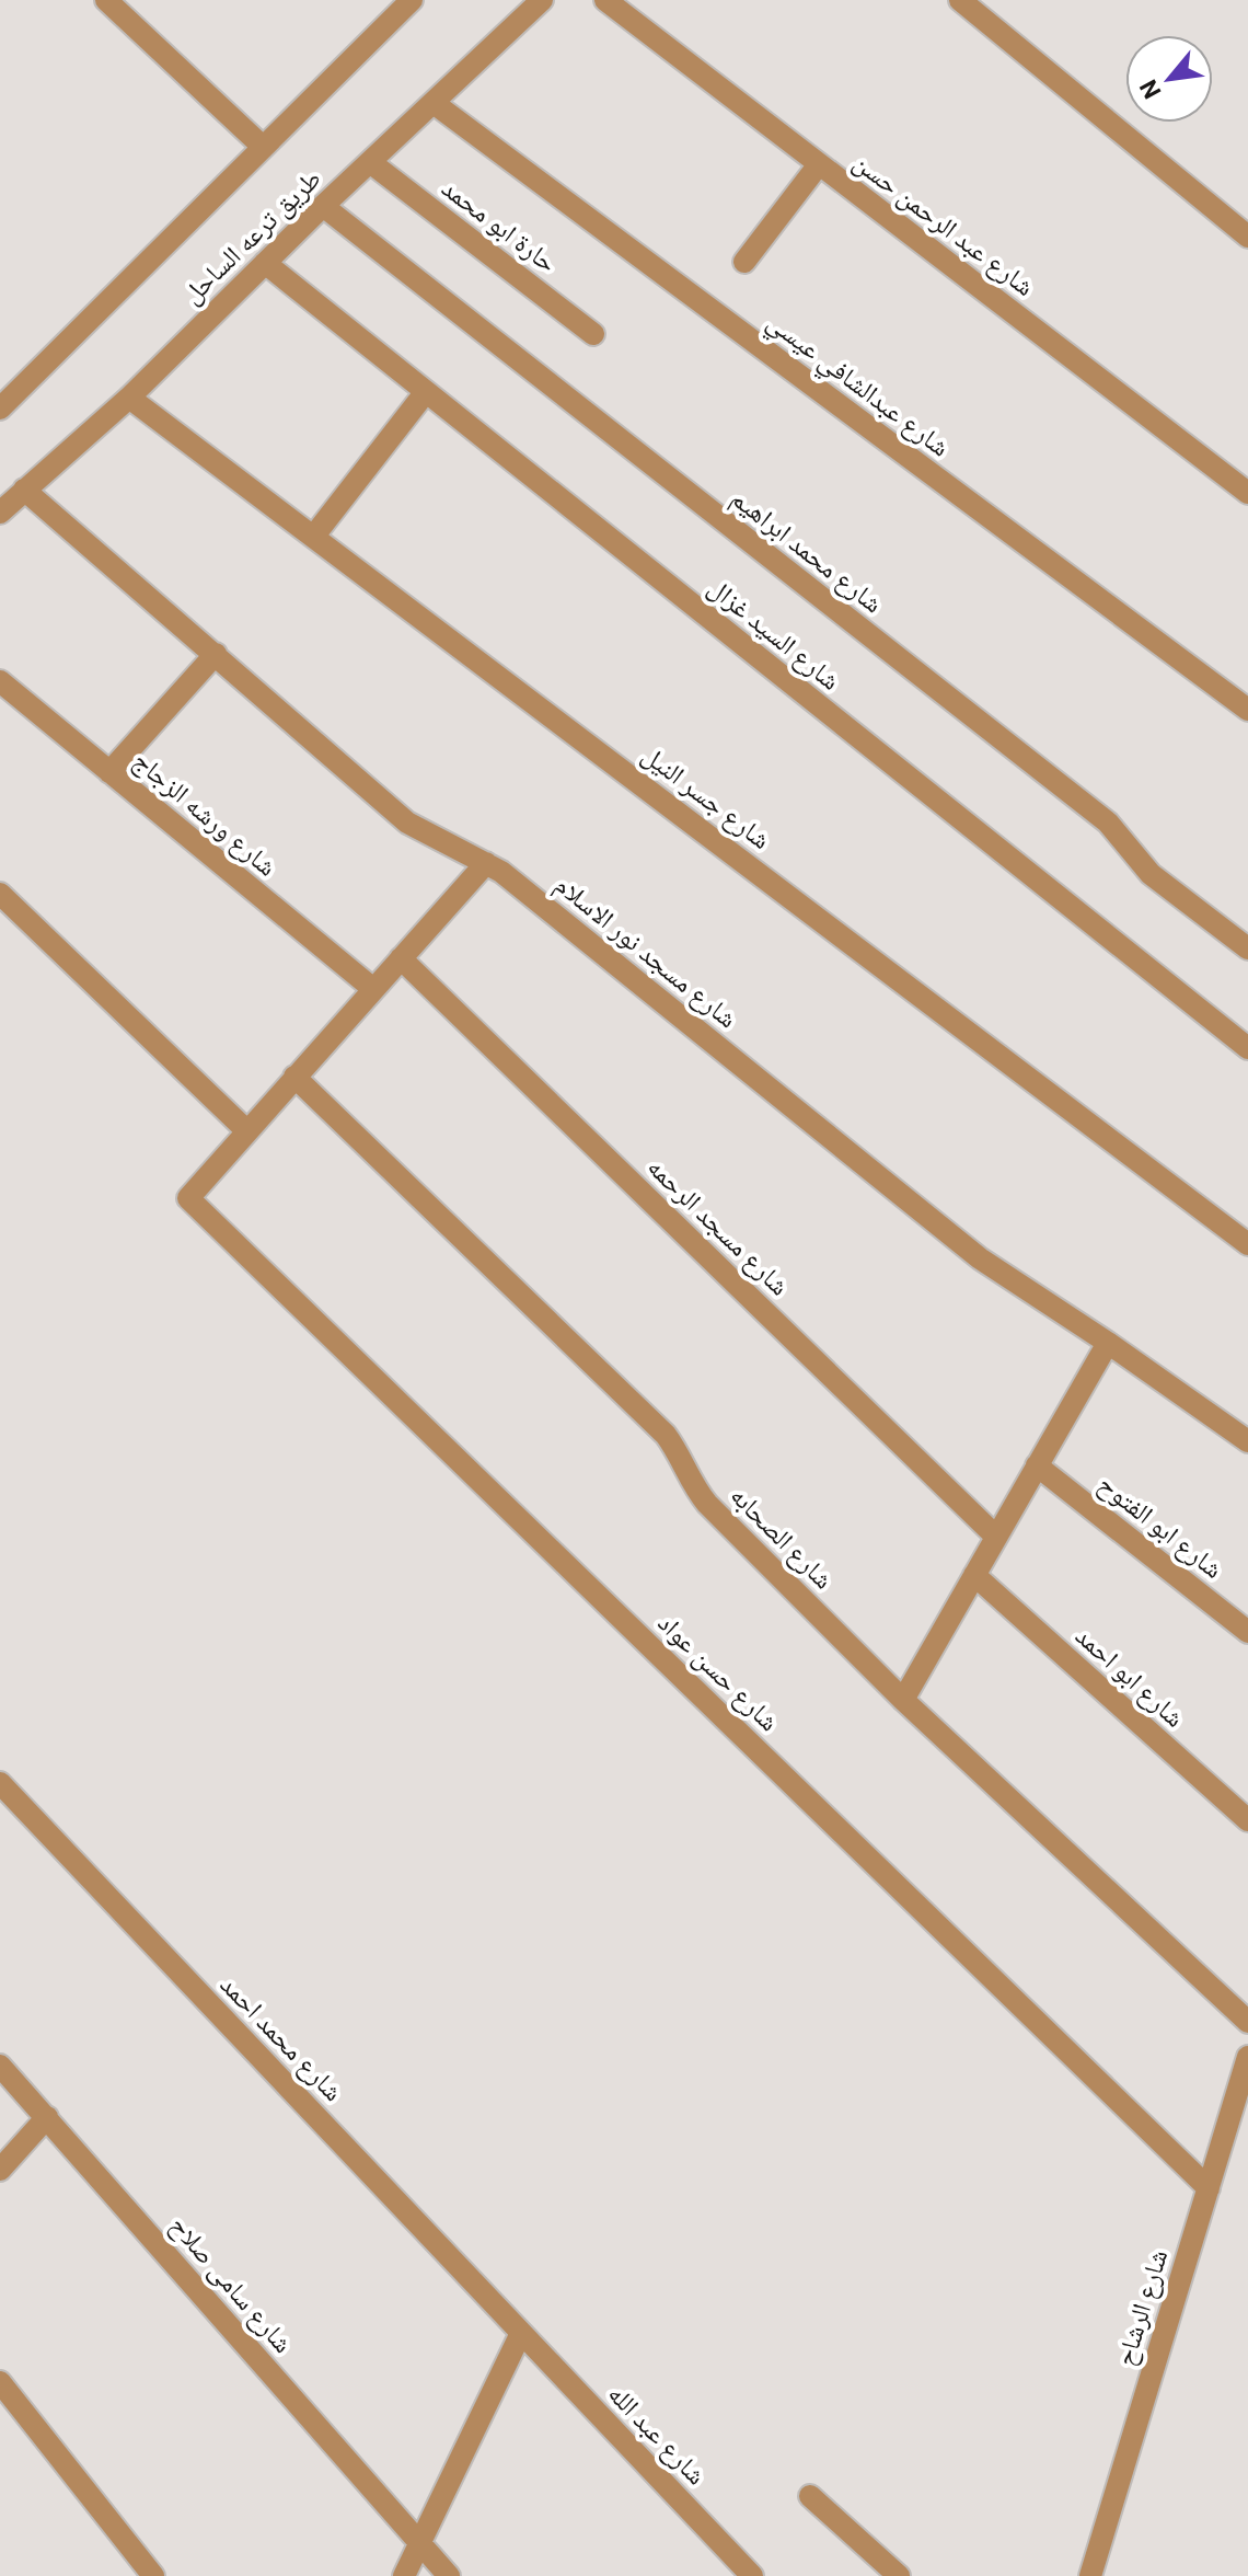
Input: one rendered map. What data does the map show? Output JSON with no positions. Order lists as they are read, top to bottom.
{
  "streets": {
    "street": [
      "شارع عبد الرحمن حسن",
      "حارة ابو محمد",
      "طريق ترعه الساحل",
      "شارع عبدالشافي عيسي",
      "شارع محمد ابراهيم",
      "شارع السيد غزال",
      "شارع جسر النيل",
      "شارع ورشه الزجاج",
      "شارع مسجد نور الاسلام",
      "شارع مسجد الرحمه",
      "شارع ابو الفتوح",
      "شارع الصحابه",
      "شارع حسن عواد",
      "شارع ابو احمد",
      "شارع محمد احمد",
      "شارع سامى صلاح",
      "شارع الرشاح",
      "شارع عبد الله"
    ]
  },
  "crossings": [
    ["حارة ابو محمد", "طريق ترعه الساحل"],
    ["طريق ترعه الساحل", "شارع عبدالشافي عيسي"],
    ["طريق ترعه الساحل", "شارع محمد ابراهيم"],
    ["طريق ترعه الساحل", "شارع السيد غزال"],
    ["طريق ترعه الساحل", "شارع جسر النيل"],
    ["طريق ترعه الساحل", "شارع مسجد نور الاسلام"],
    ["شارع حسن عواد", "شارع الرشاح"],
    ["شارع محمد احمد", "شارع عبد الله"]
  ],
  "north": "bottom left"
}
